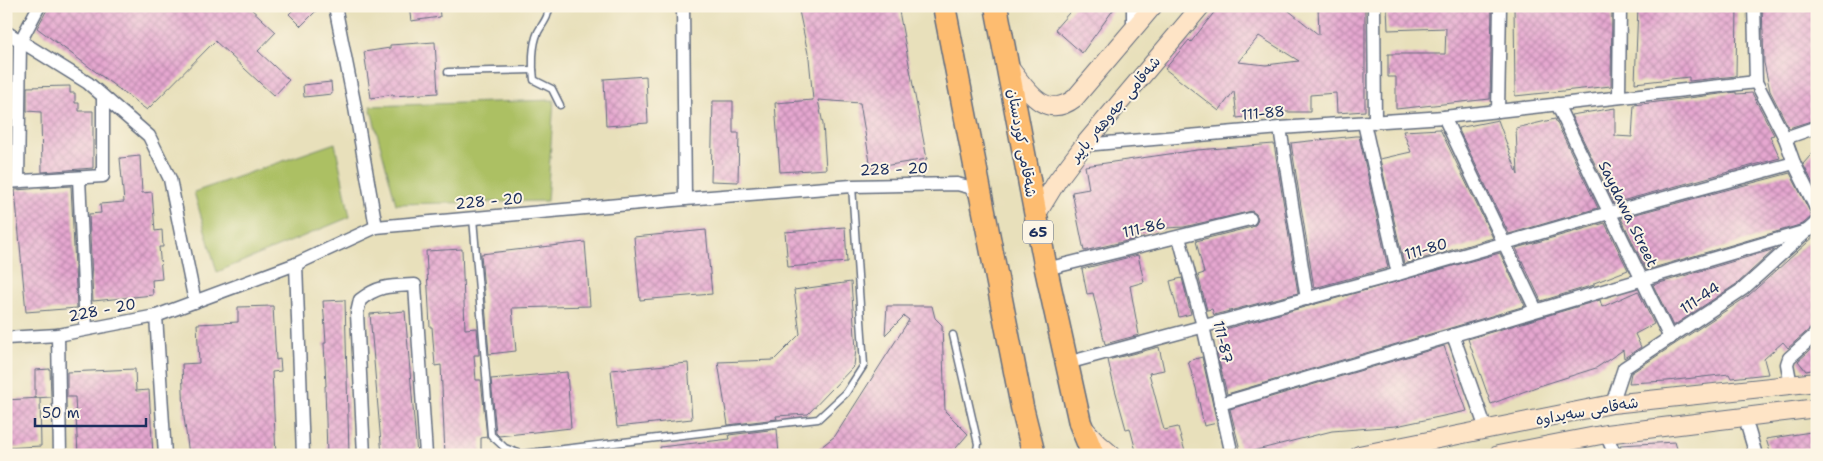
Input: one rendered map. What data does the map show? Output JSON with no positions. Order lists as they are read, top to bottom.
{
  "streets": {
    "highway": ["شەقامی کوردستان", "65"],
    "street": [
      "شەقامی جەوهەر باپیر",
      "111-88",
      "228 - 20",
      "Saydawa Street",
      "111-86",
      "111-80",
      "111-44",
      "111-87",
      "شەقامی سەیداوە"
    ]
  },
  "crossings": [
    ["شەقامی جەوهەر باپیر", "111-88"],
    ["شەقامی جەوهەر باپیر", "شەقامی کوردستان"],
    ["111-88", "Saydawa Street"],
    ["شەقامی کوردستان", "111-86"],
    ["شەقامی کوردستان", "111-80"],
    ["Saydawa Street", "111-80"],
    ["Saydawa Street", "111-44"],
    ["111-86", "111-87"],
    ["111-80", "111-87"],
    ["111-44", "شەقامی سەیداوە"]
  ],
  "scale_bar": "50 m"
}
